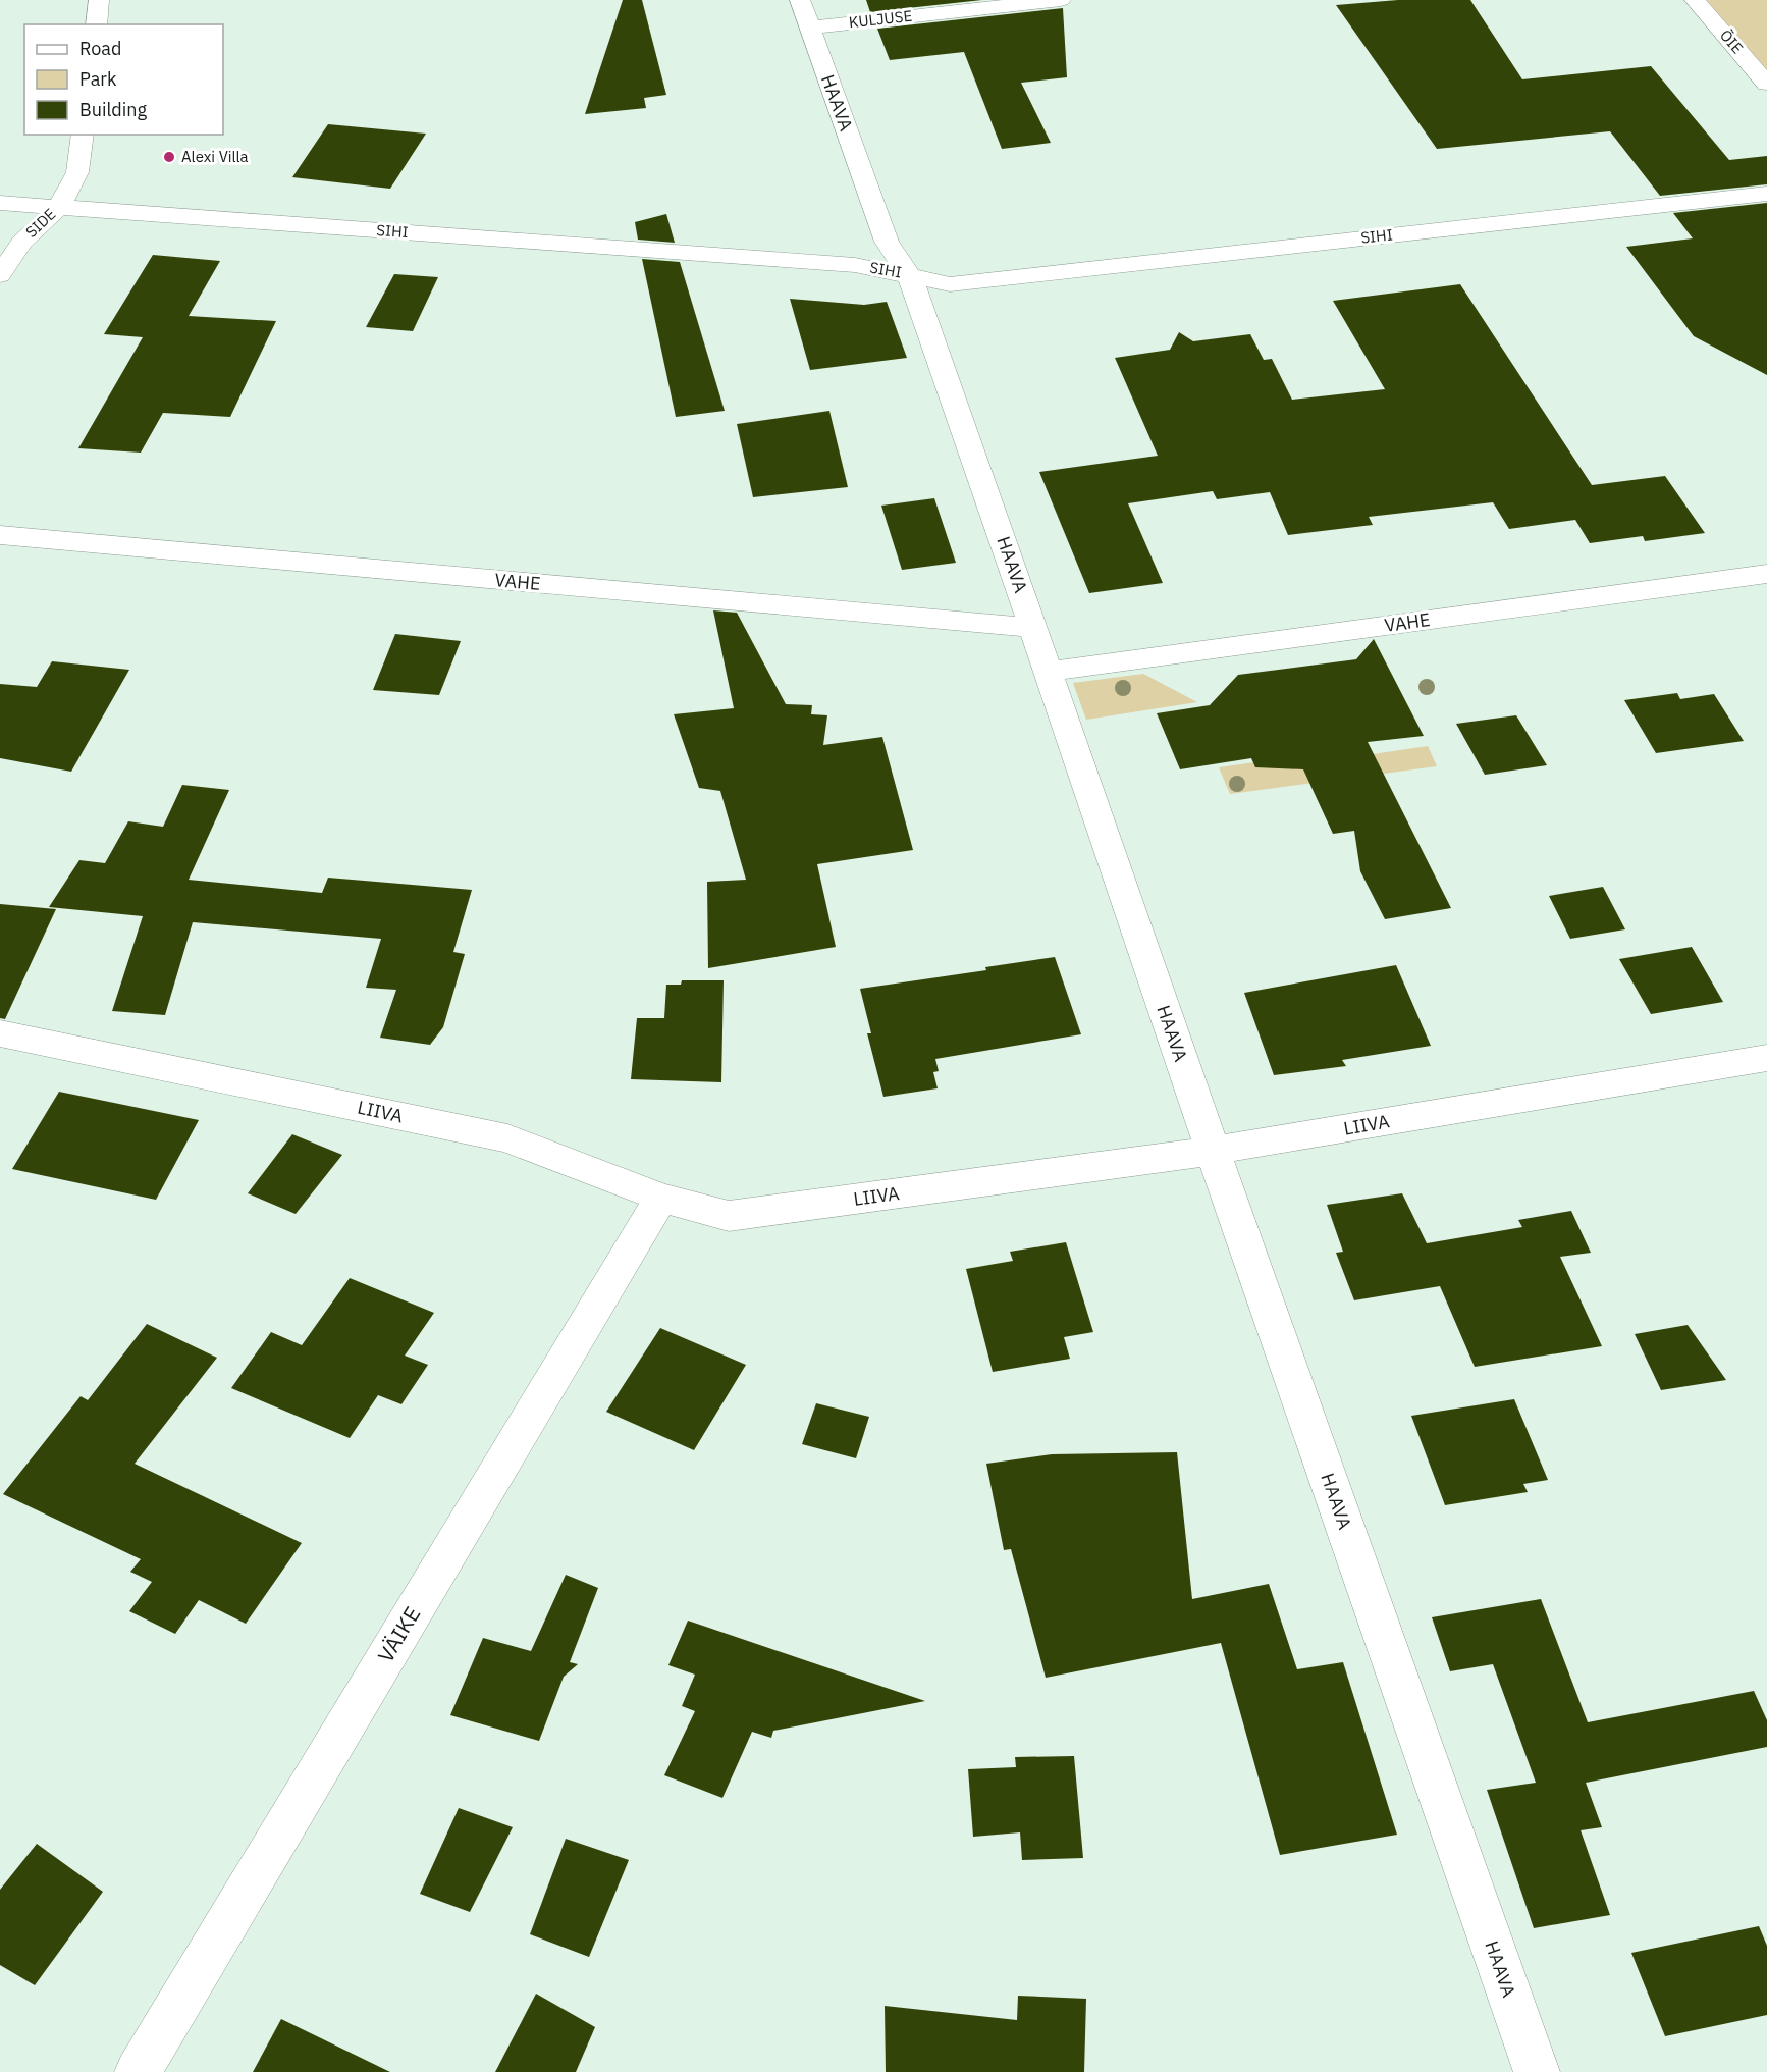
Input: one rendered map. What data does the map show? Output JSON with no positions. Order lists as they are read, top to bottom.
{
  "streets": {
    "street": [
      "KULJUSE",
      "ÕIE",
      "HAAVA",
      "SIDE",
      "SIHI",
      "VAHE",
      "LIIVA",
      "VÄIKE"
    ]
  },
  "crossings": [
    ["KULJUSE", "HAAVA"],
    ["HAAVA", "SIHI"],
    ["HAAVA", "VAHE"],
    ["HAAVA", "LIIVA"],
    ["SIDE", "SIHI"],
    ["LIIVA", "VÄIKE"]
  ],
  "places": ["Alexi Villa"],
  "legend": ["Road", "Park", "Building"]
}
